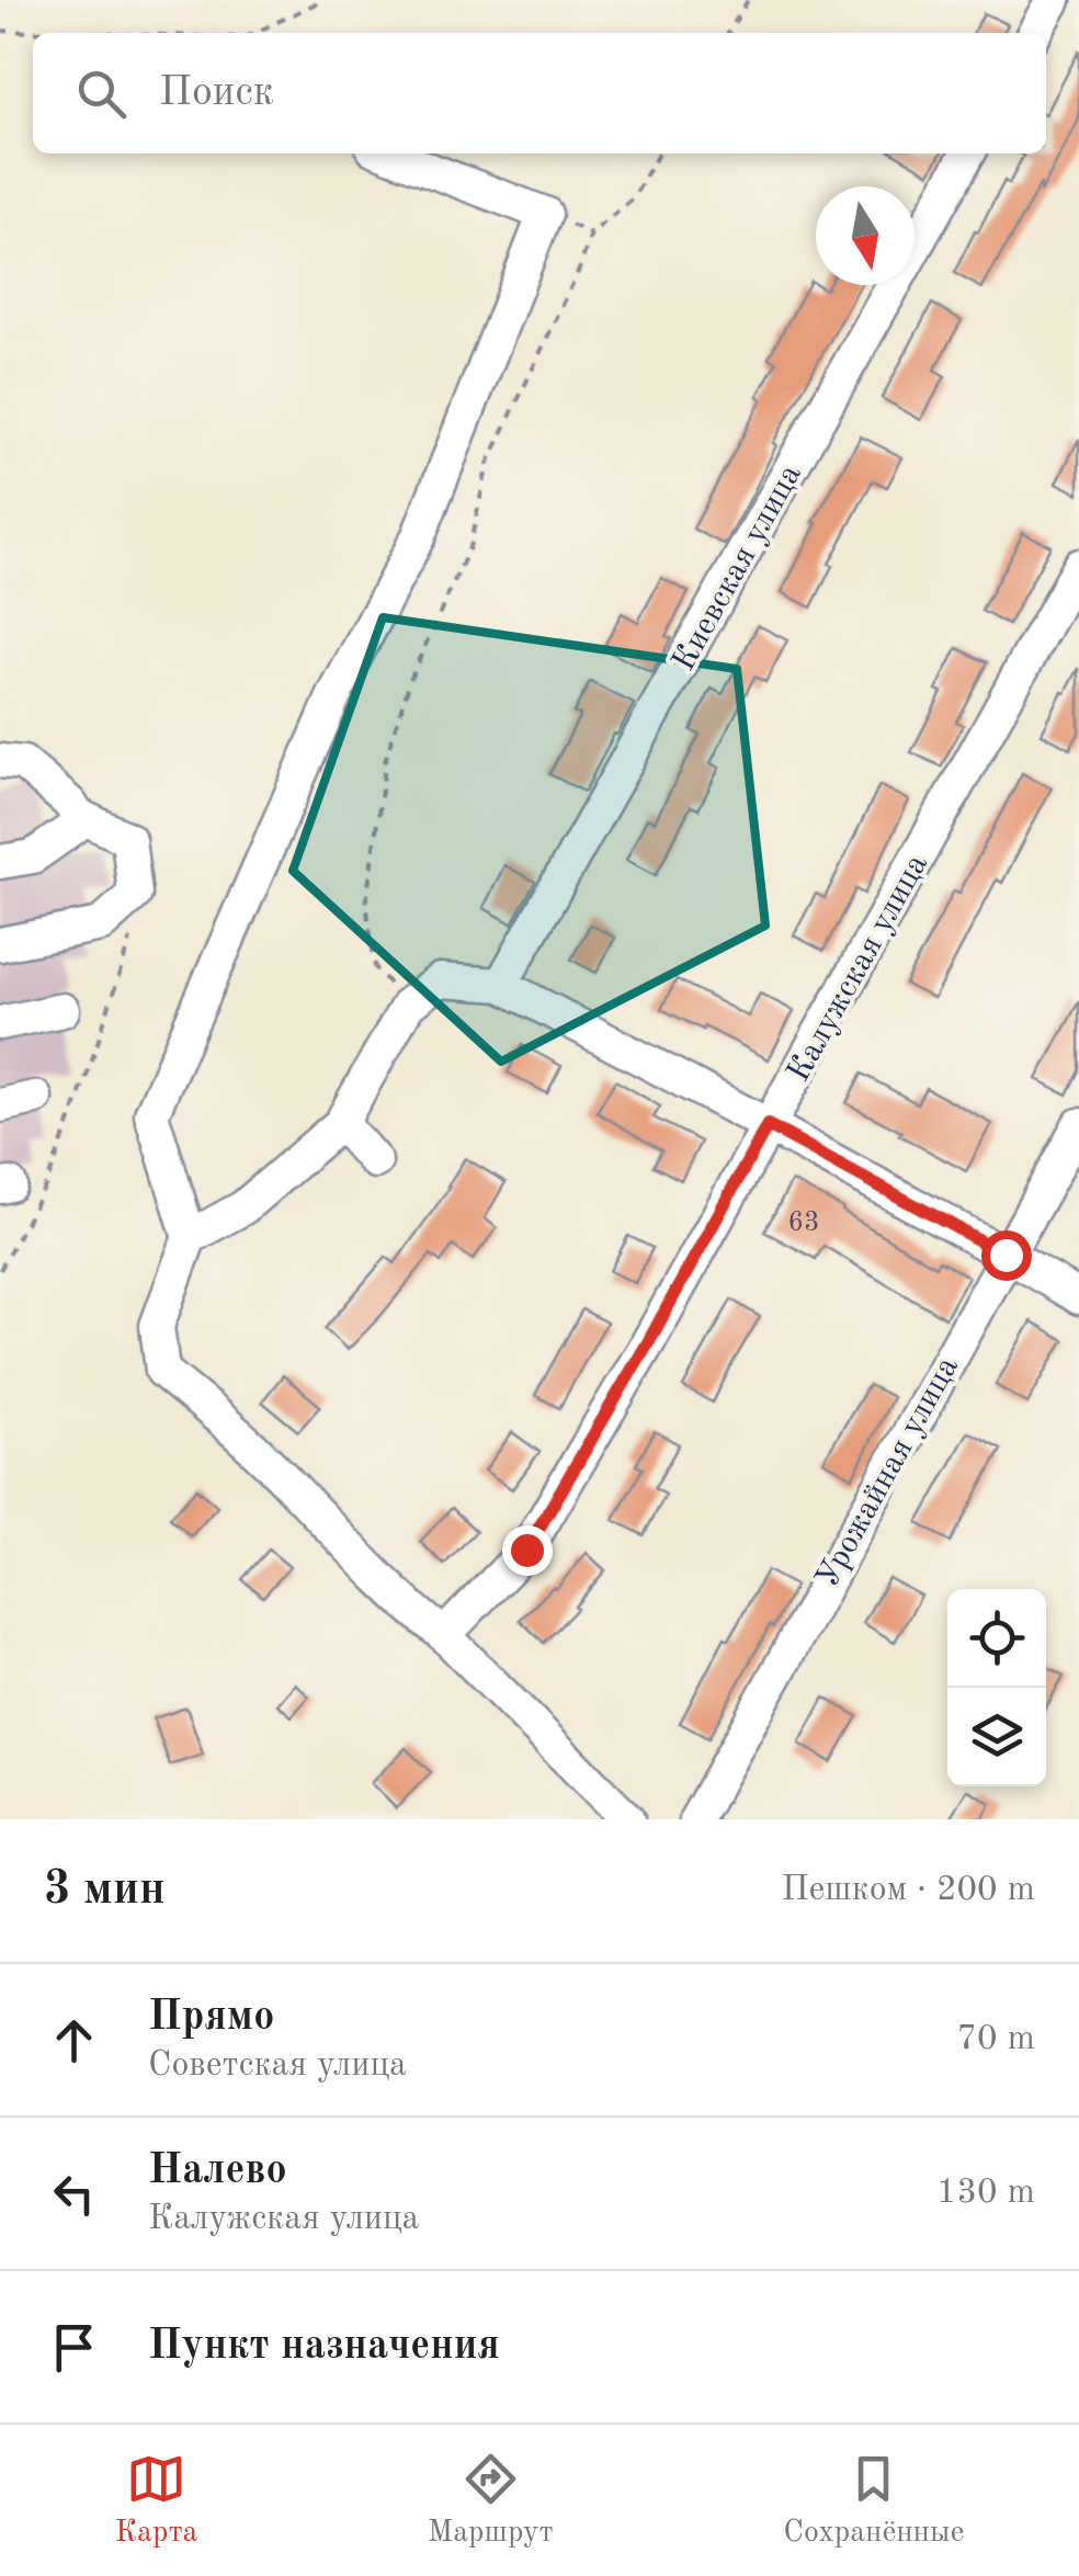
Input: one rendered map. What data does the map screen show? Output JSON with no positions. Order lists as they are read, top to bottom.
{
  "streets": {
    "street": ["Киевская улица", "Калужская улица", "Урожайная улица"]
  },
  "house_numbers": ["63"],
  "north": "bottom",
  "page": {
    "search": "Поиск",
    "heading": ["3 мин", "Пешком · 200 m"],
    "list": [
      ["Прямо", "Советская улица", "70 m"],
      ["Налево", "Калужская улица", "130 m"],
      "Пункт назначения"
    ],
    "nav": ["Карта", "Маршрут", "Сохранённые"]
  }
}
